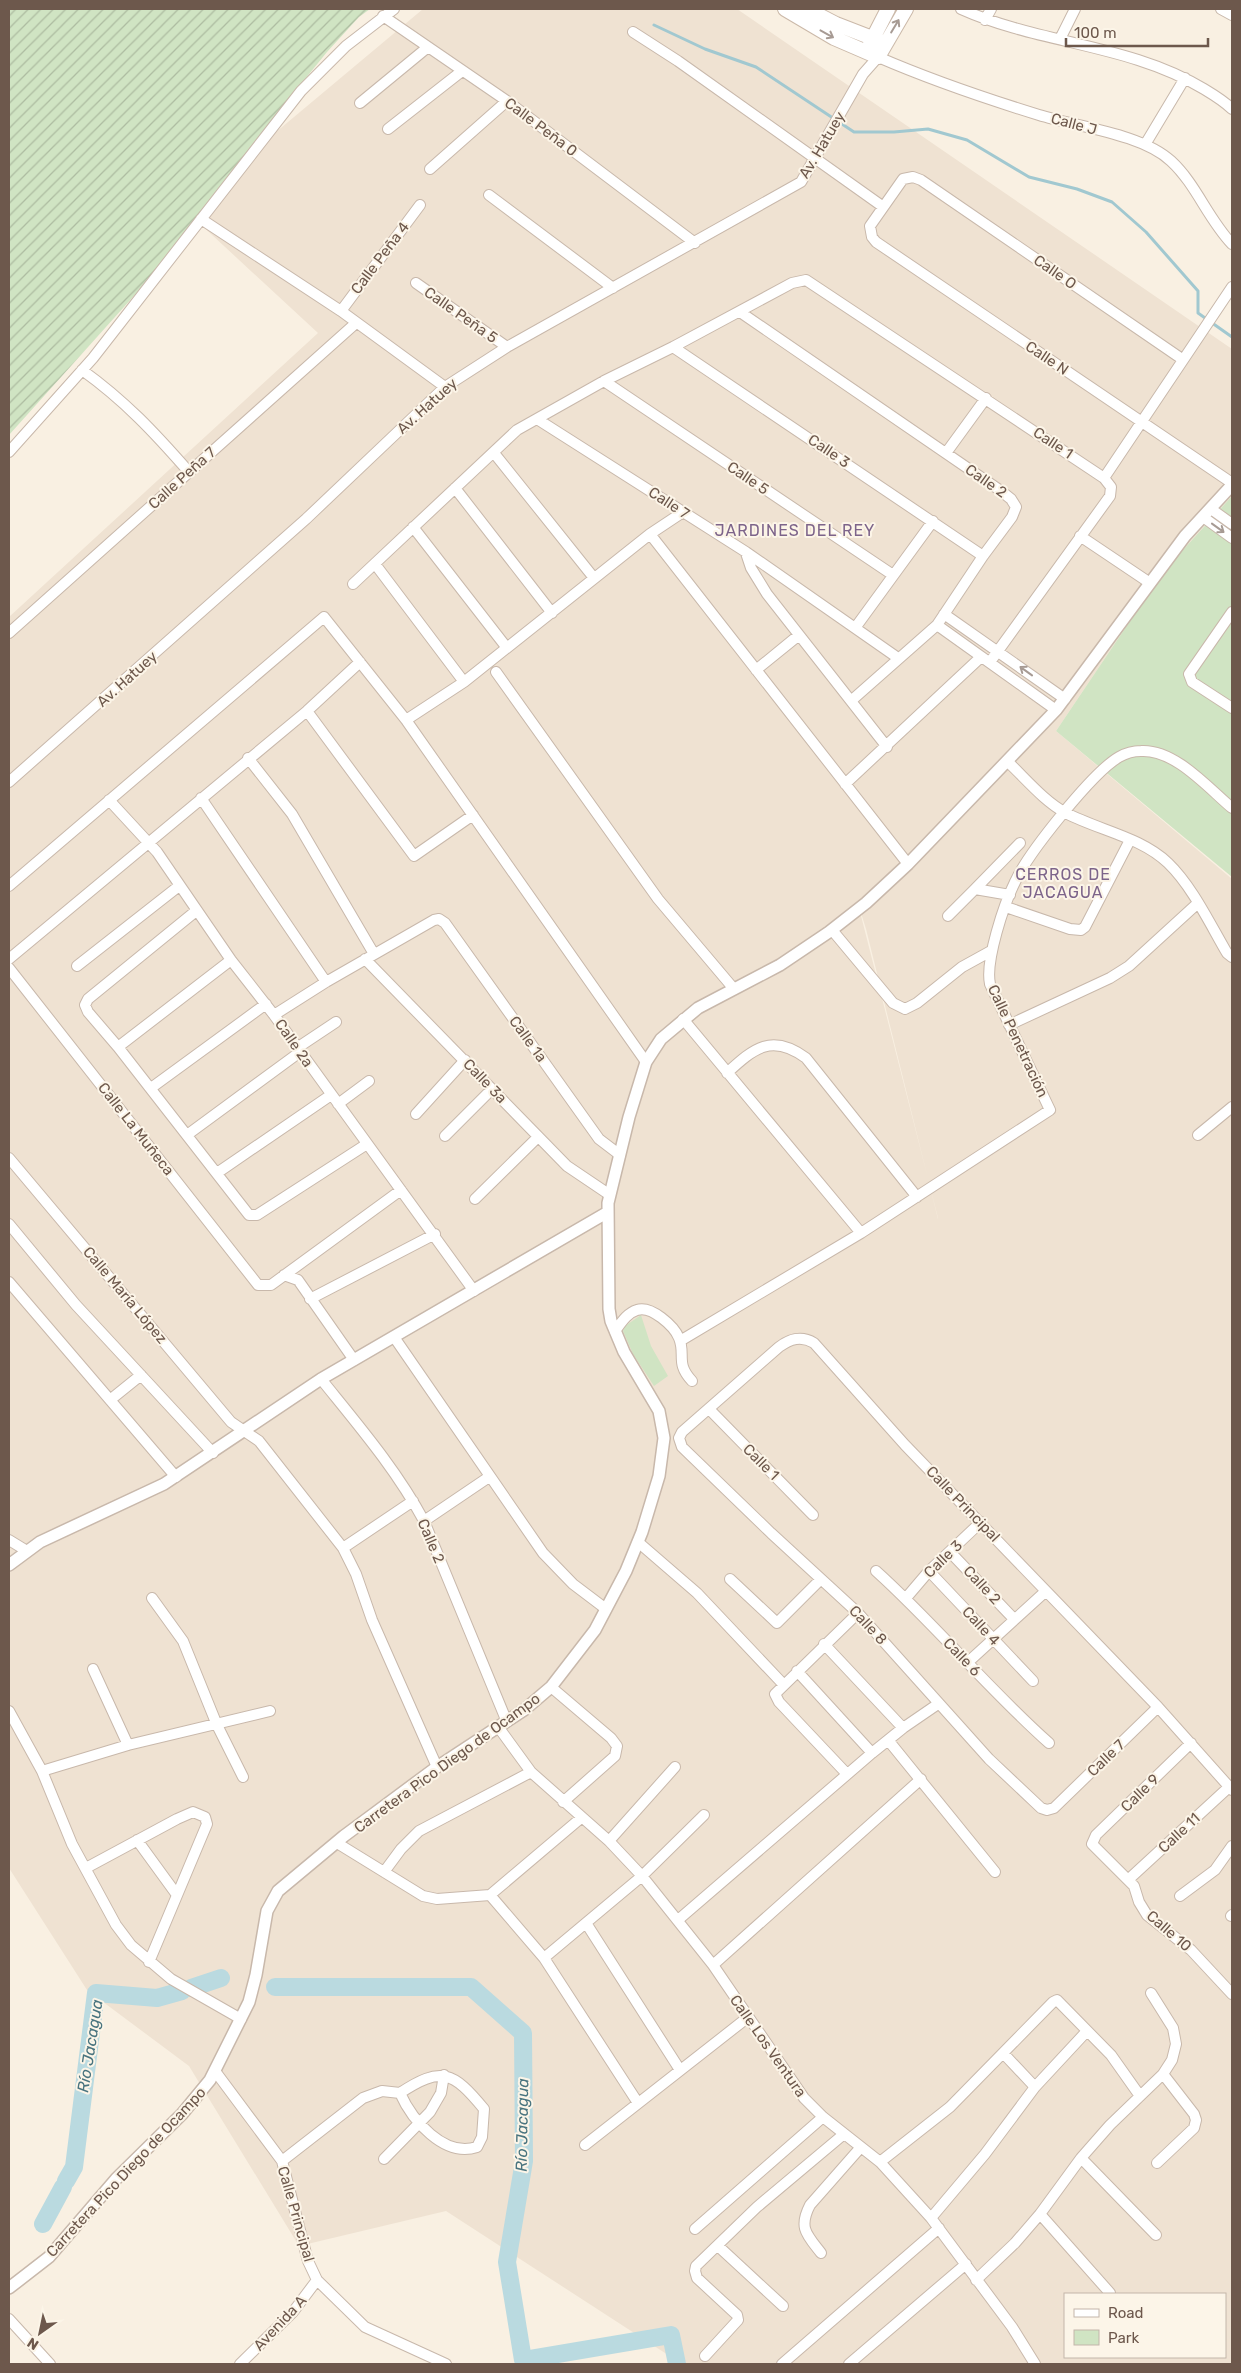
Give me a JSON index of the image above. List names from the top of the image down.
{
  "streets": {
    "main road": ["Av. Hatuey"],
    "street": [
      "Calle J",
      "Calle Peña 0",
      "Calle Peña 4",
      "Calle O",
      "Calle Peña 5",
      "Calle N",
      "Calle 1",
      "Calle 3",
      "Calle Peña 7",
      "Calle 5",
      "Calle 2",
      "Calle 7",
      "Calle 1a",
      "Calle Penetración",
      "Calle 2a",
      "Calle 3a",
      "Calle La Muñeca",
      "Calle María López",
      "Calle Principal",
      "Calle 8",
      "Calle 4",
      "Calle 6",
      "Carretera Pico Diego de Ocampo",
      "Calle 9",
      "Calle 11",
      "Calle 10",
      "Calle Los Ventura",
      "Avenida A"
    ]
  },
  "crossings": [
    ["Calle J", "Av. Hatuey"],
    ["Calle Peña 0", "Av. Hatuey"],
    ["Av. Hatuey", "Calle Peña 5"],
    ["Calle O", "Calle N"],
    ["Calle N", "Carretera Pico Diego de Ocampo"],
    ["Calle 1", "Calle 2"],
    ["Calle 1", "Calle Principal"],
    ["Calle 3", "Calle 2"],
    ["Calle 3", "Calle Principal"],
    ["Calle 3", "Calle 4"],
    ["Calle 3", "Calle 6"],
    ["Calle 2", "Calle 7"],
    ["Calle 2", "Carretera Pico Diego de Ocampo"],
    ["Calle 2", "Calle Los Ventura"],
    ["Calle 7", "Calle Principal"],
    ["Calle 7", "Calle 8"],
    ["Calle 1a", "Calle 3a"],
    ["Calle 1a", "Carretera Pico Diego de Ocampo"],
    ["Calle 3a", "Carretera Pico Diego de Ocampo"],
    ["Calle María López", "Carretera Pico Diego de Ocampo"],
    ["Calle Principal", "Calle 8"],
    ["Calle Principal", "Carretera Pico Diego de Ocampo"],
    ["Calle Principal", "Calle 9"],
    ["Calle Principal", "Calle 11"],
    ["Calle Principal", "Avenida A"],
    ["Carretera Pico Diego de Ocampo", "Calle Los Ventura"],
    ["Calle 9", "Calle 10"],
    ["Calle 11", "Calle 10"]
  ],
  "districts": ["JARDINES DEL REY", "CERROS DE JACAGUA"],
  "water": ["Río Jacagua"],
  "legend": ["Road", "Park"],
  "scale_bar": "100 m",
  "north": "bottom left"
}
